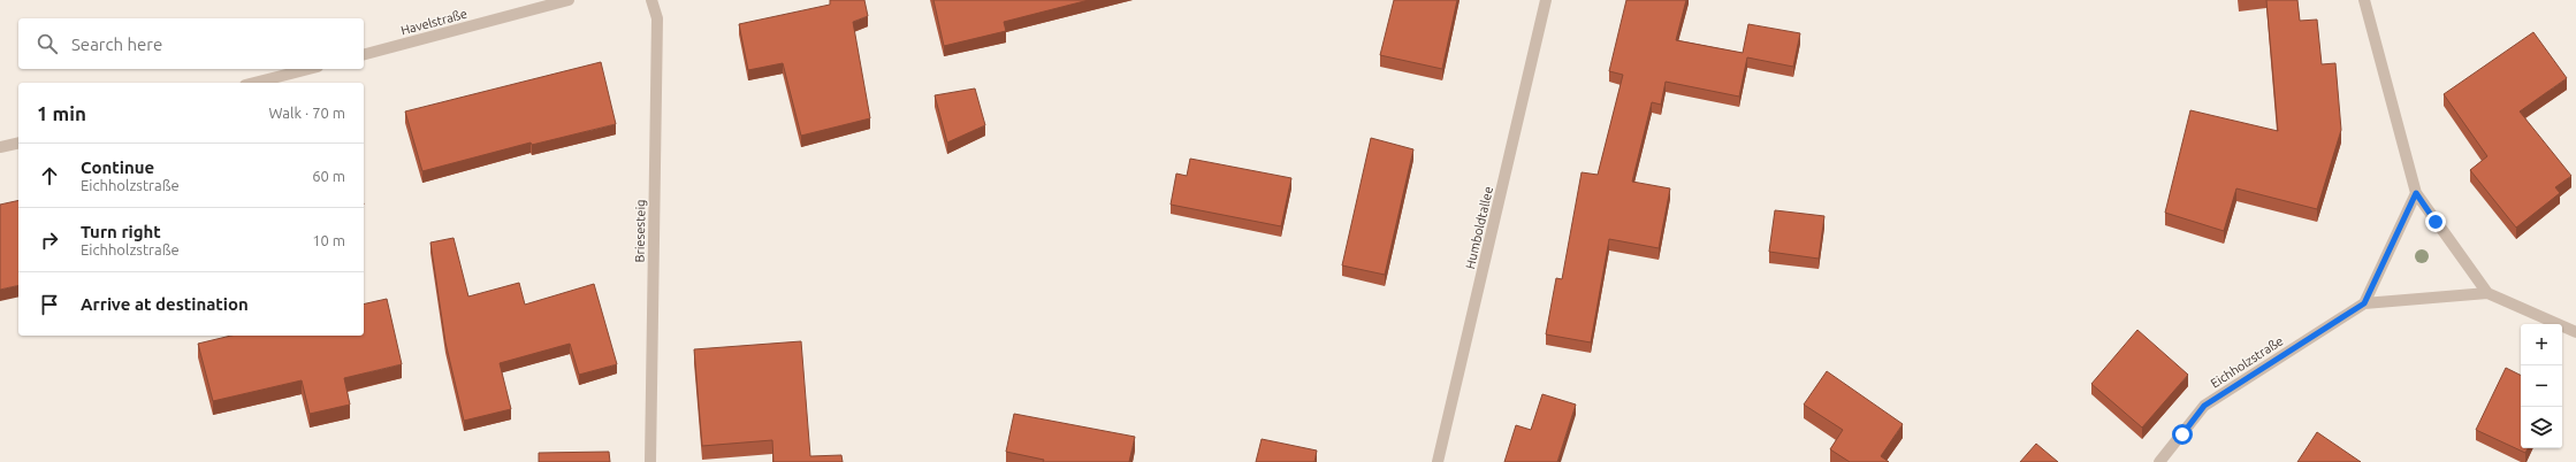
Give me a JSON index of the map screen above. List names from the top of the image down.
{
  "streets": {
    "street": [
      "Havelstraße",
      "Humboldtallee",
      "Briesesteig",
      "Eichholzstraße"
    ]
  },
  "page": {
    "search": "Search here",
    "heading": ["1 min", "Walk · 70 m"],
    "list": [
      ["Continue", "Eichholzstraße", "60 m"],
      ["Turn right", "Eichholzstraße", "10 m"],
      "Arrive at destination"
    ],
    "map_buttons": ["+", "−"]
  }
}
